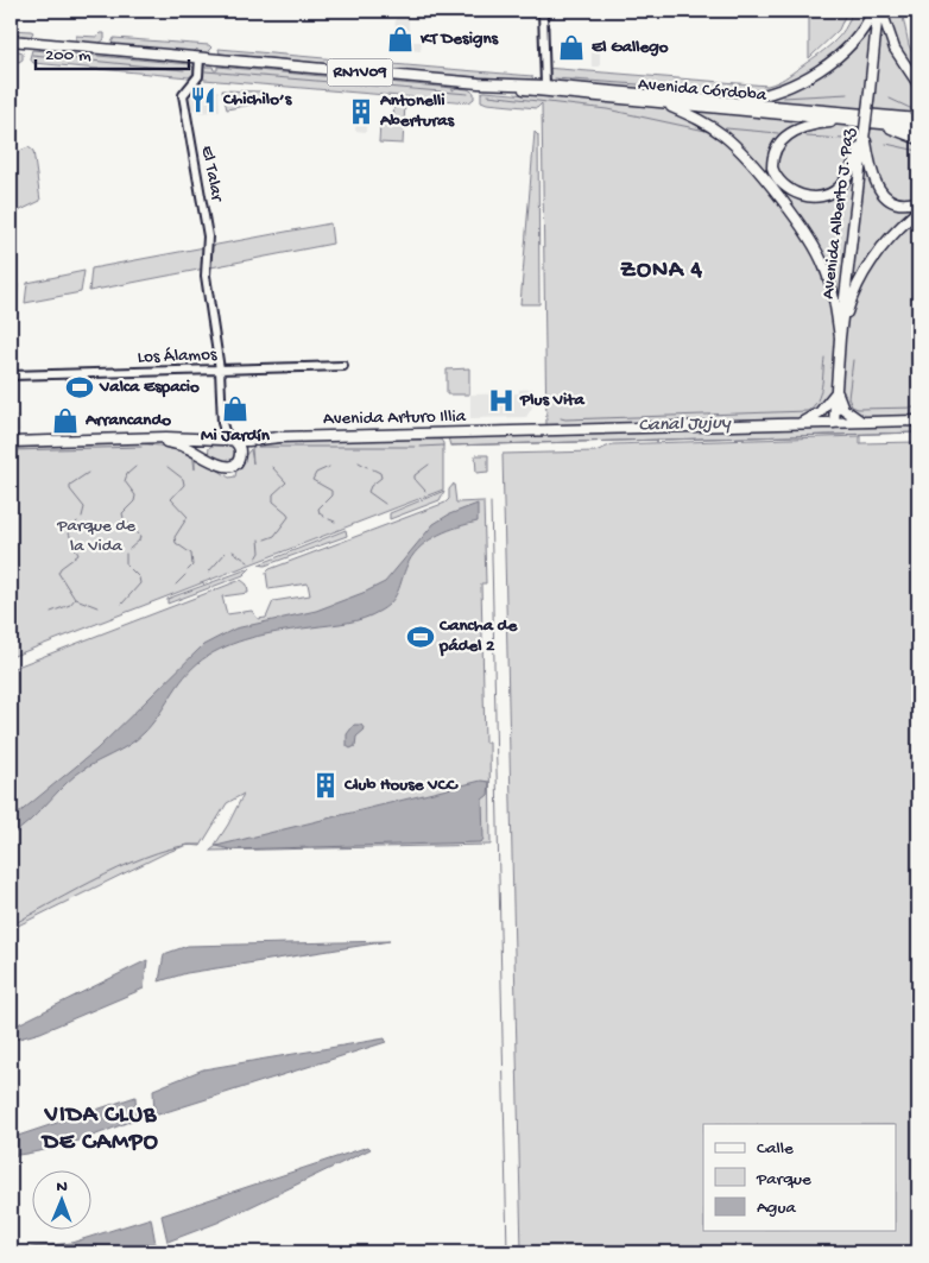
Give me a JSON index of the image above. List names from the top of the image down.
{
  "streets": {
    "main road": [
      "RN1V09",
      "Avenida Córdoba",
      "Avenida Alberto J. Paz",
      "Avenida Arturo Illia"
    ],
    "street": ["El Talar", "Los Álamos"]
  },
  "crossings": [
    ["Avenida Córdoba", "El Talar"],
    ["Avenida Córdoba", "Avenida Alberto J. Paz"],
    ["El Talar", "Los Álamos"],
    ["Avenida Alberto J. Paz", "Avenida Arturo Illia"]
  ],
  "districts": ["ZONA 4", "VIDA CLUB DE CAMPO"],
  "water": ["Canal Jujuy"],
  "parks": ["Parque de la Vida"],
  "places": {
    "shop": [
      "KT Designs",
      "El Gallego",
      "Mi Jardín",
      "Arrancando"
    ],
    "restaurant": ["Chichilo’s"],
    "building": ["Antonelli Aberturas", "Club House VCC"],
    "sports": ["Valca Espacio", "Cancha de pádel 2"],
    "hospital": ["Plus Vita"]
  },
  "legend": ["Calle", "Parque", "Agua"],
  "scale_bar": "200 m",
  "north": "top"
}
